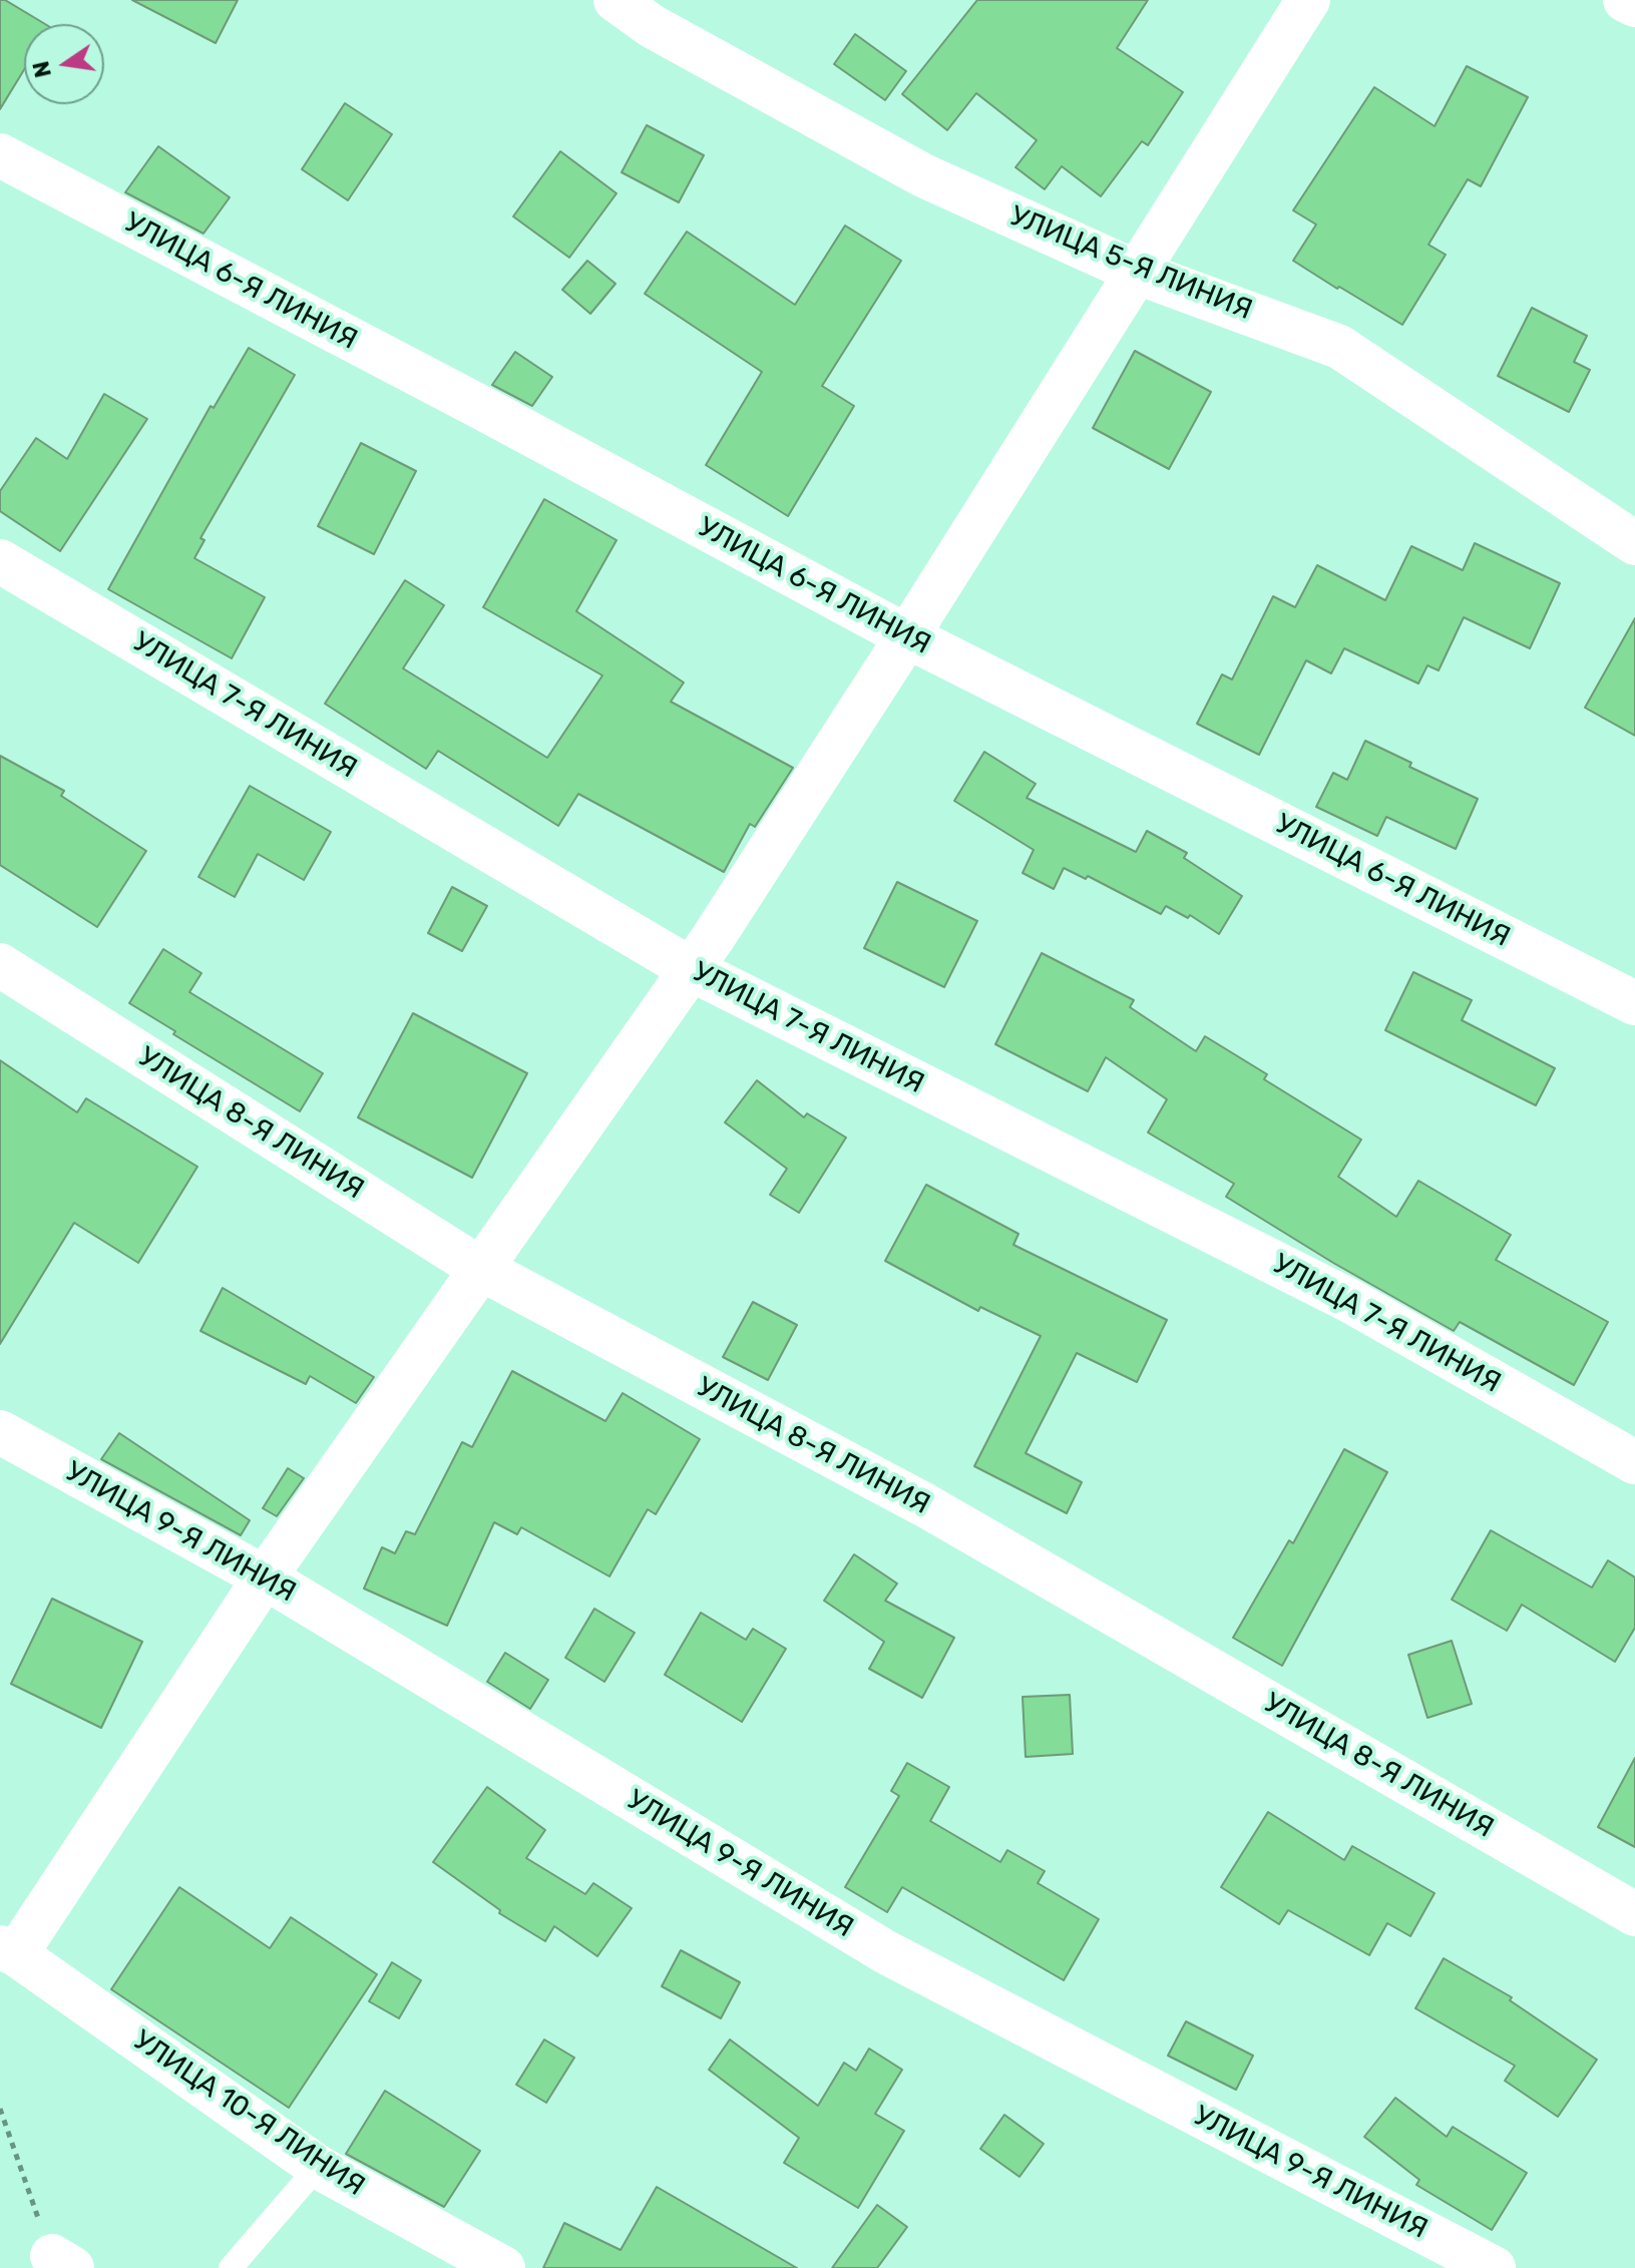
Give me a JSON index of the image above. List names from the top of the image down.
{
  "streets": {
    "street": [
      "УЛИЦА 5-Я ЛИНИЯ",
      "УЛИЦА 6-Я ЛИНИЯ",
      "УЛИЦА 7-Я ЛИНИЯ",
      "УЛИЦА 8-Я ЛИНИЯ",
      "УЛИЦА 9-Я ЛИНИЯ",
      "УЛИЦА 10-Я ЛИНИЯ"
    ]
  },
  "north": "left"
}
